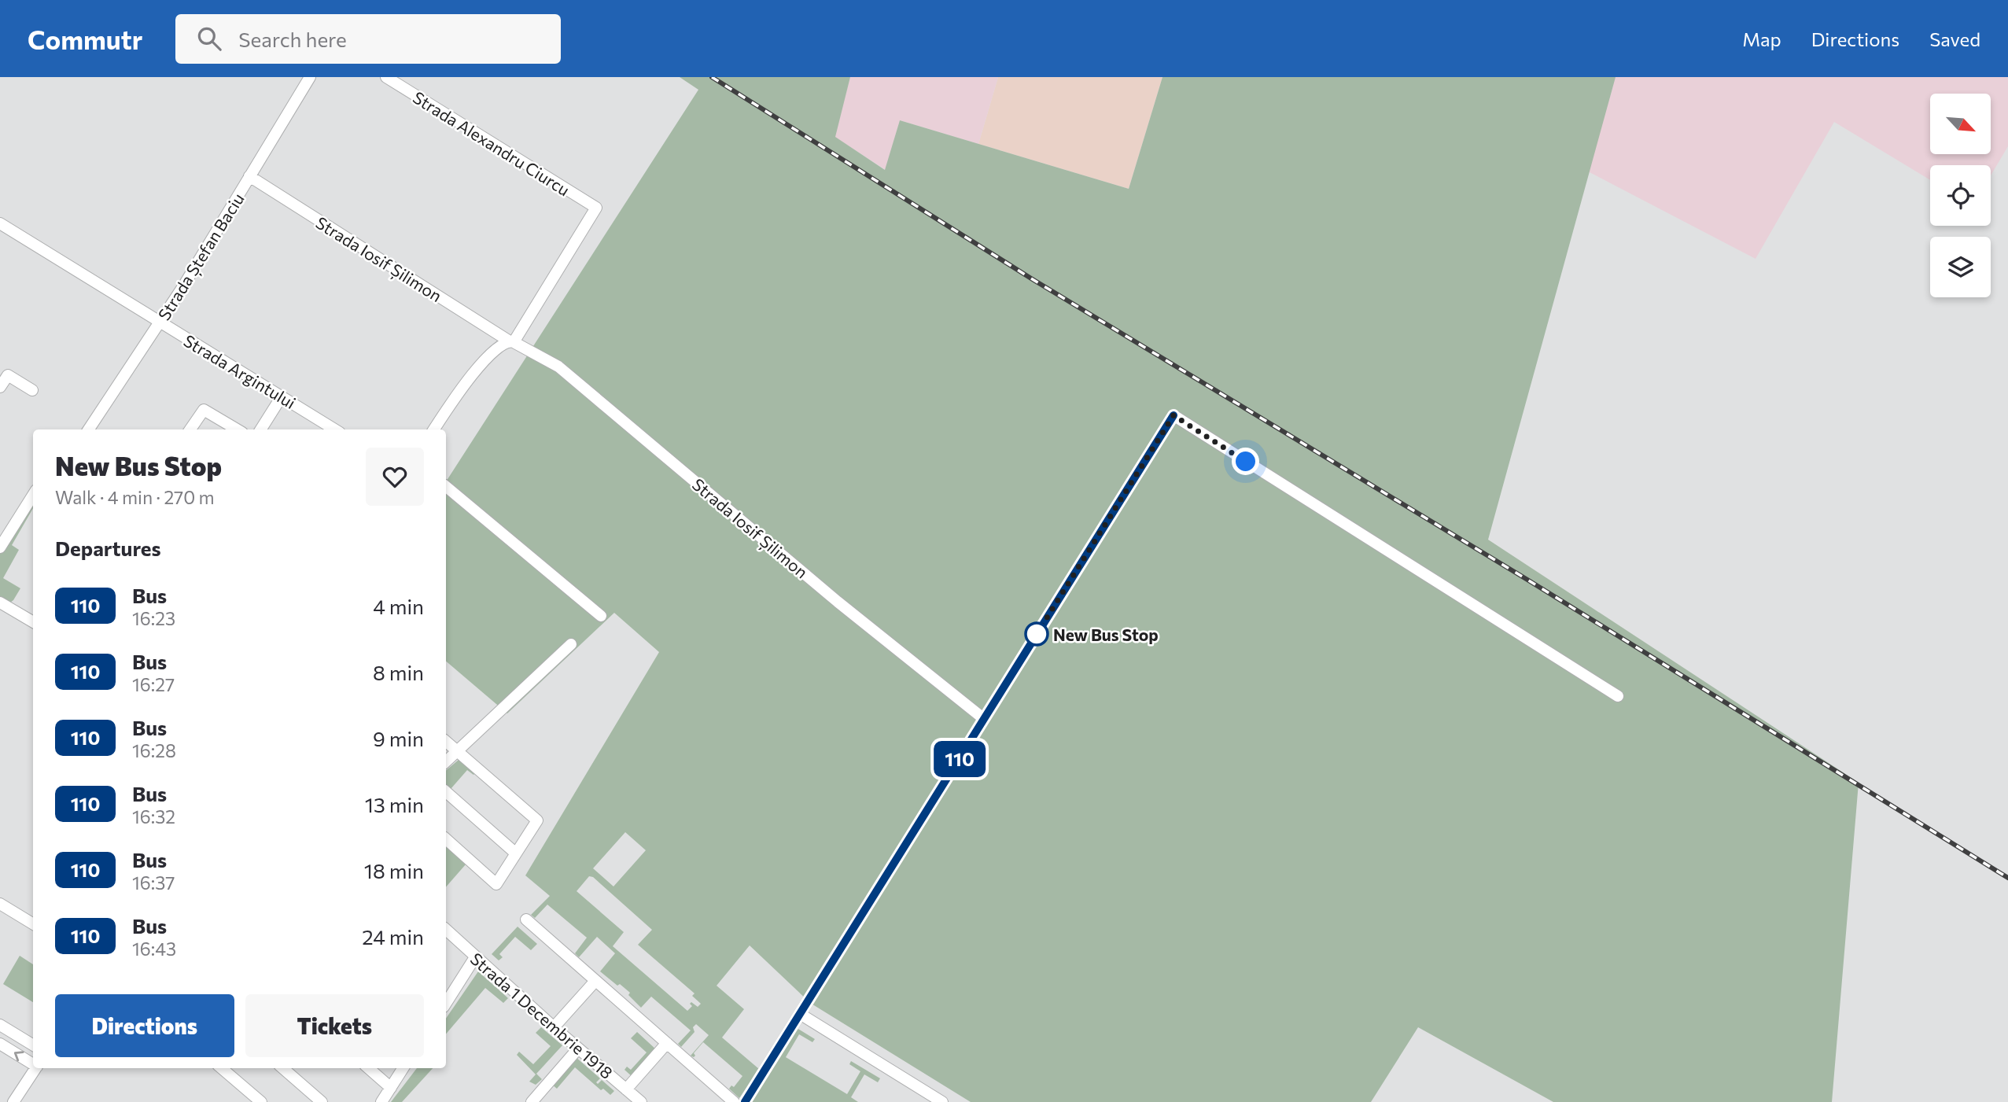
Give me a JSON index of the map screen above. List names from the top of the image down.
{
  "streets": {
    "street": [
      "Strada Alexandru Ciurcu",
      "Strada Ștefan Baciu",
      "Strada Iosif Șilimon",
      "Strada Argintului",
      "Strada 1 Decembrie 1918"
    ]
  },
  "crossings": [
    ["Strada Alexandru Ciurcu", "Strada Iosif Șilimon"],
    ["Strada Ștefan Baciu", "Strada Iosif Șilimon"],
    ["Strada Ștefan Baciu", "Strada Argintului"]
  ],
  "places": ["New Bus Stop"],
  "lines": ["bus line 110"],
  "north": "bottom right",
  "page": {
    "header": "Commutr",
    "search": "Search here",
    "nav": ["Map", "Directions", "Saved"],
    "on_map": "110",
    "heading": [
      ["New Bus Stop", "Walk · 4 min · 270 m"],
      "Departures"
    ],
    "list": [
      {
        "mark": "110",
        "name": "Bus",
        "note": "16:23",
        "value": "4 min"
      },
      {
        "mark": "110",
        "name": "Bus",
        "note": "16:27",
        "value": "8 min"
      },
      {
        "mark": "110",
        "name": "Bus",
        "note": "16:28",
        "value": "9 min"
      },
      {
        "mark": "110",
        "name": "Bus",
        "note": "16:32",
        "value": "13 min"
      },
      {
        "mark": "110",
        "name": "Bus",
        "note": "16:37",
        "value": "18 min"
      },
      {
        "mark": "110",
        "name": "Bus",
        "note": "16:43",
        "value": "24 min"
      }
    ],
    "buttons": ["Directions", "Tickets"]
  }
}
